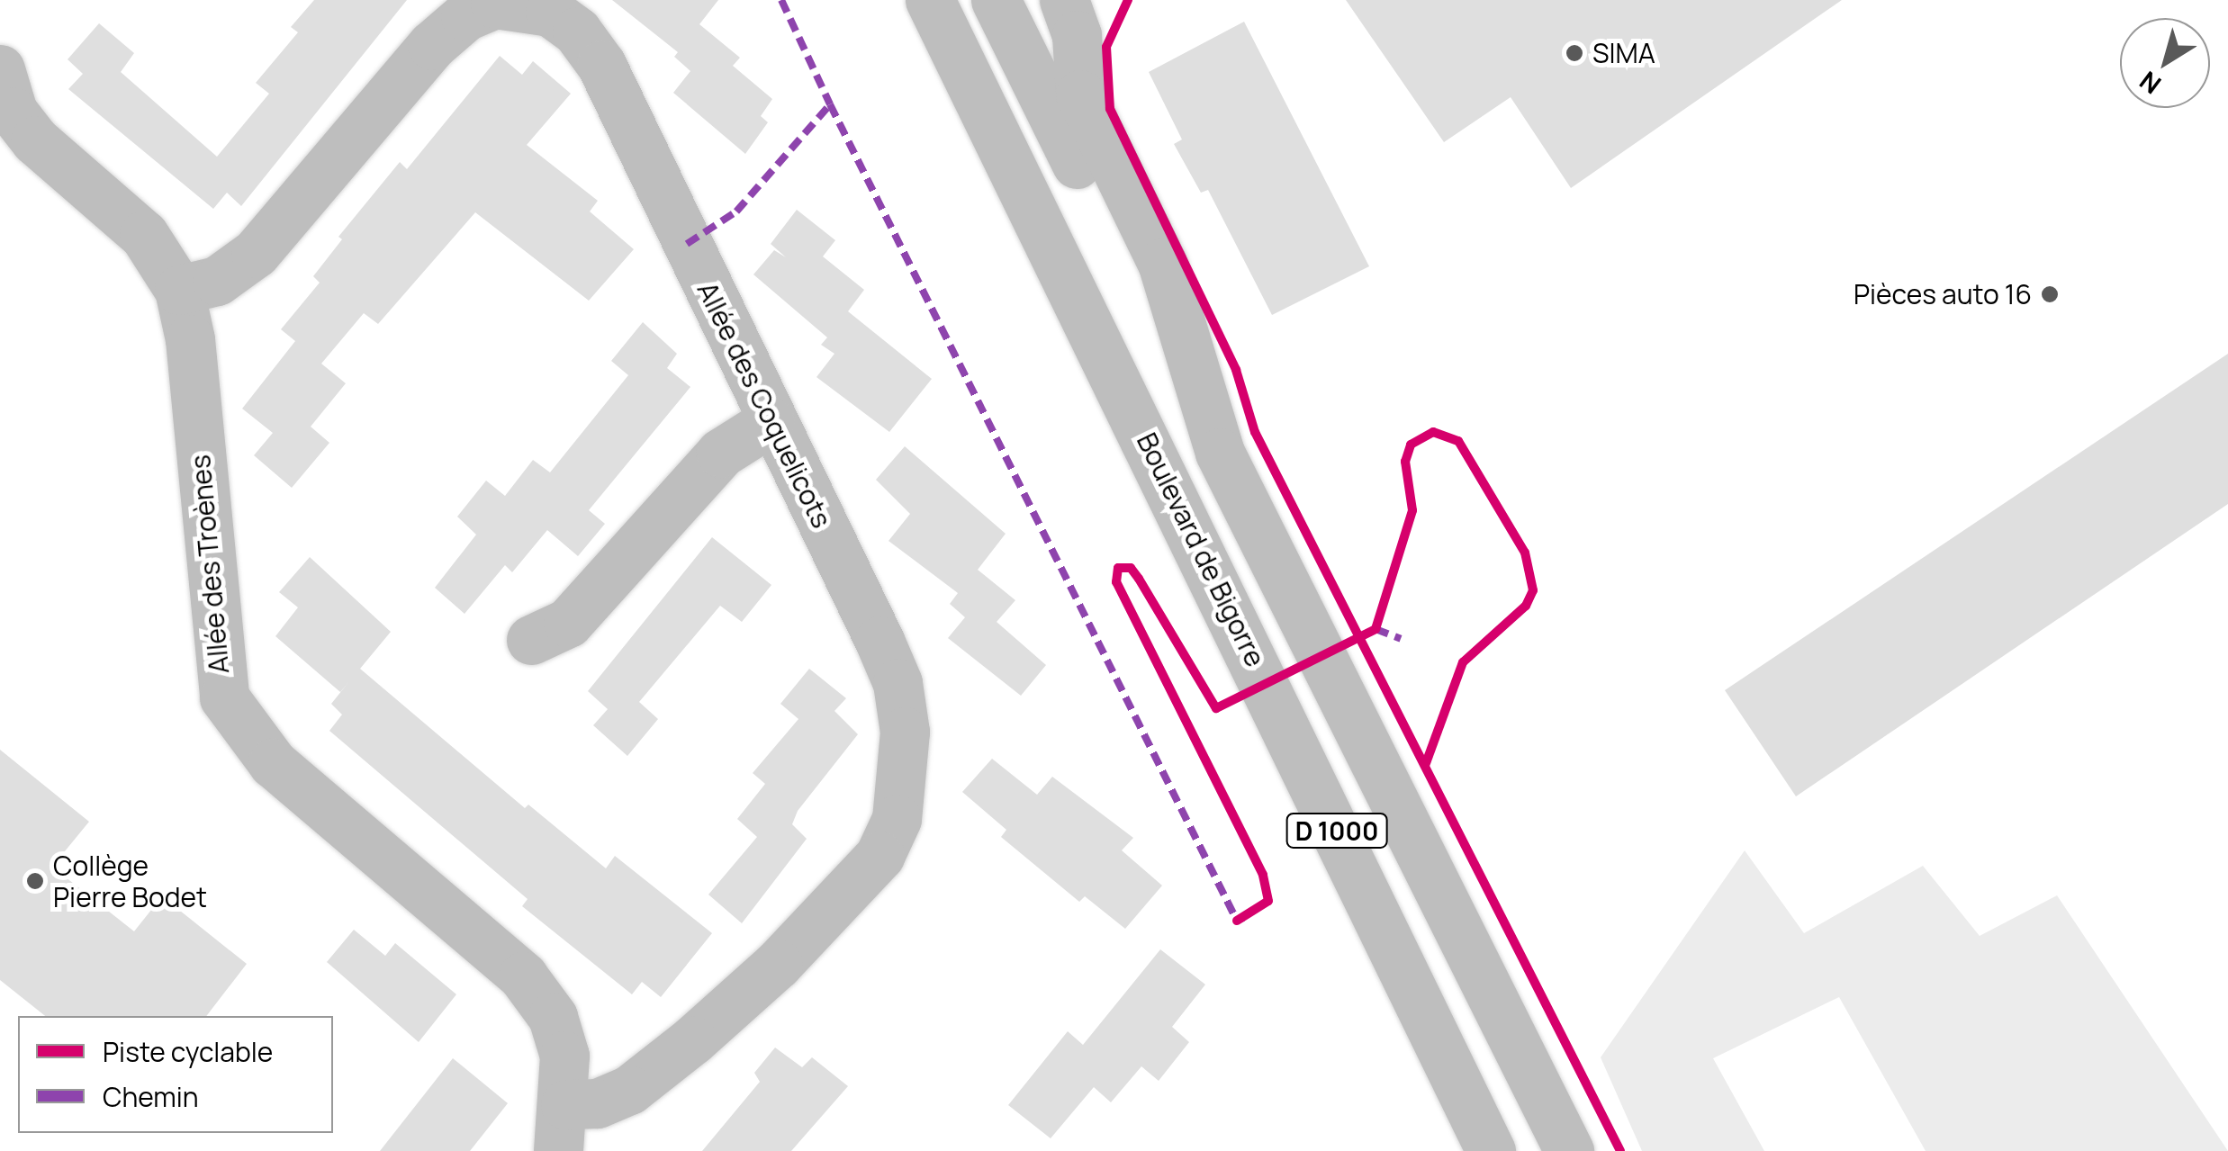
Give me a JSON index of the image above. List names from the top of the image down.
{
  "streets": {
    "street": [
      "Allée des Coquelicots",
      "Boulevard de Bigorre",
      "Allée des Troènes",
      "D 1000"
    ]
  },
  "crossings": [
    ["Allée des Coquelicots", "Allée des Troènes"]
  ],
  "places": ["SIMA", "Pièces auto 16", "Collège Pierre Bodet"],
  "legend": ["Piste cyclable", "Chemin"],
  "north": "bottom left"
}
